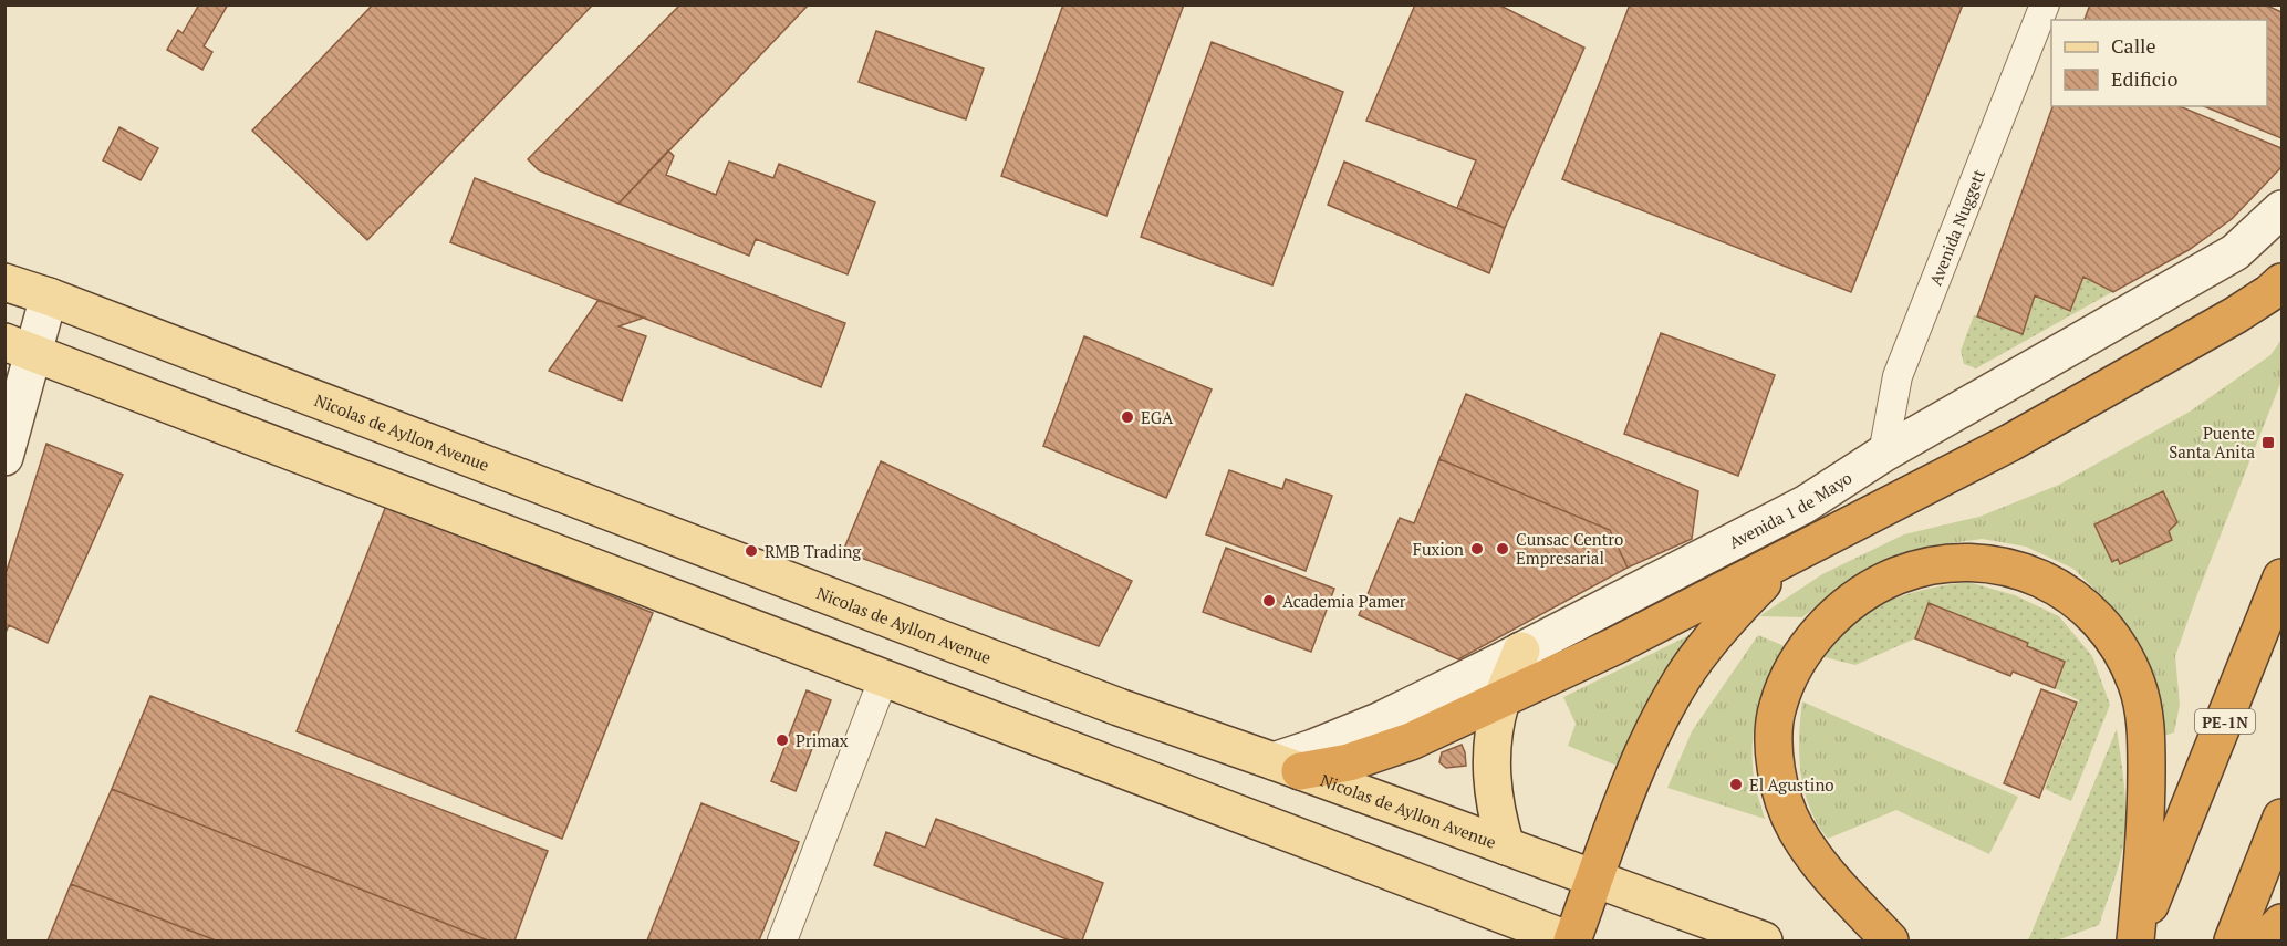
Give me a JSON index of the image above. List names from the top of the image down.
{
  "streets": {
    "highway": ["PE-1N"],
    "main road": ["Nicolas de Ayllon Avenue"],
    "street": ["Avenida Nuggett", "Avenida 1 de Mayo"]
  },
  "crossings": [
    ["Avenida Nuggett", "Avenida 1 de Mayo"],
    ["Nicolas de Ayllon Avenue", "Avenida 1 de Mayo"]
  ],
  "places": {
    "other": [
      "EGA",
      "Fuxion",
      "Cunsac Centro Empresarial",
      "RMB Trading",
      "Academia Pamer",
      "Primax",
      "El Agustino"
    ],
    "transit": ["Puente Santa Anita"]
  },
  "legend": ["Calle", "Edificio"]
}
